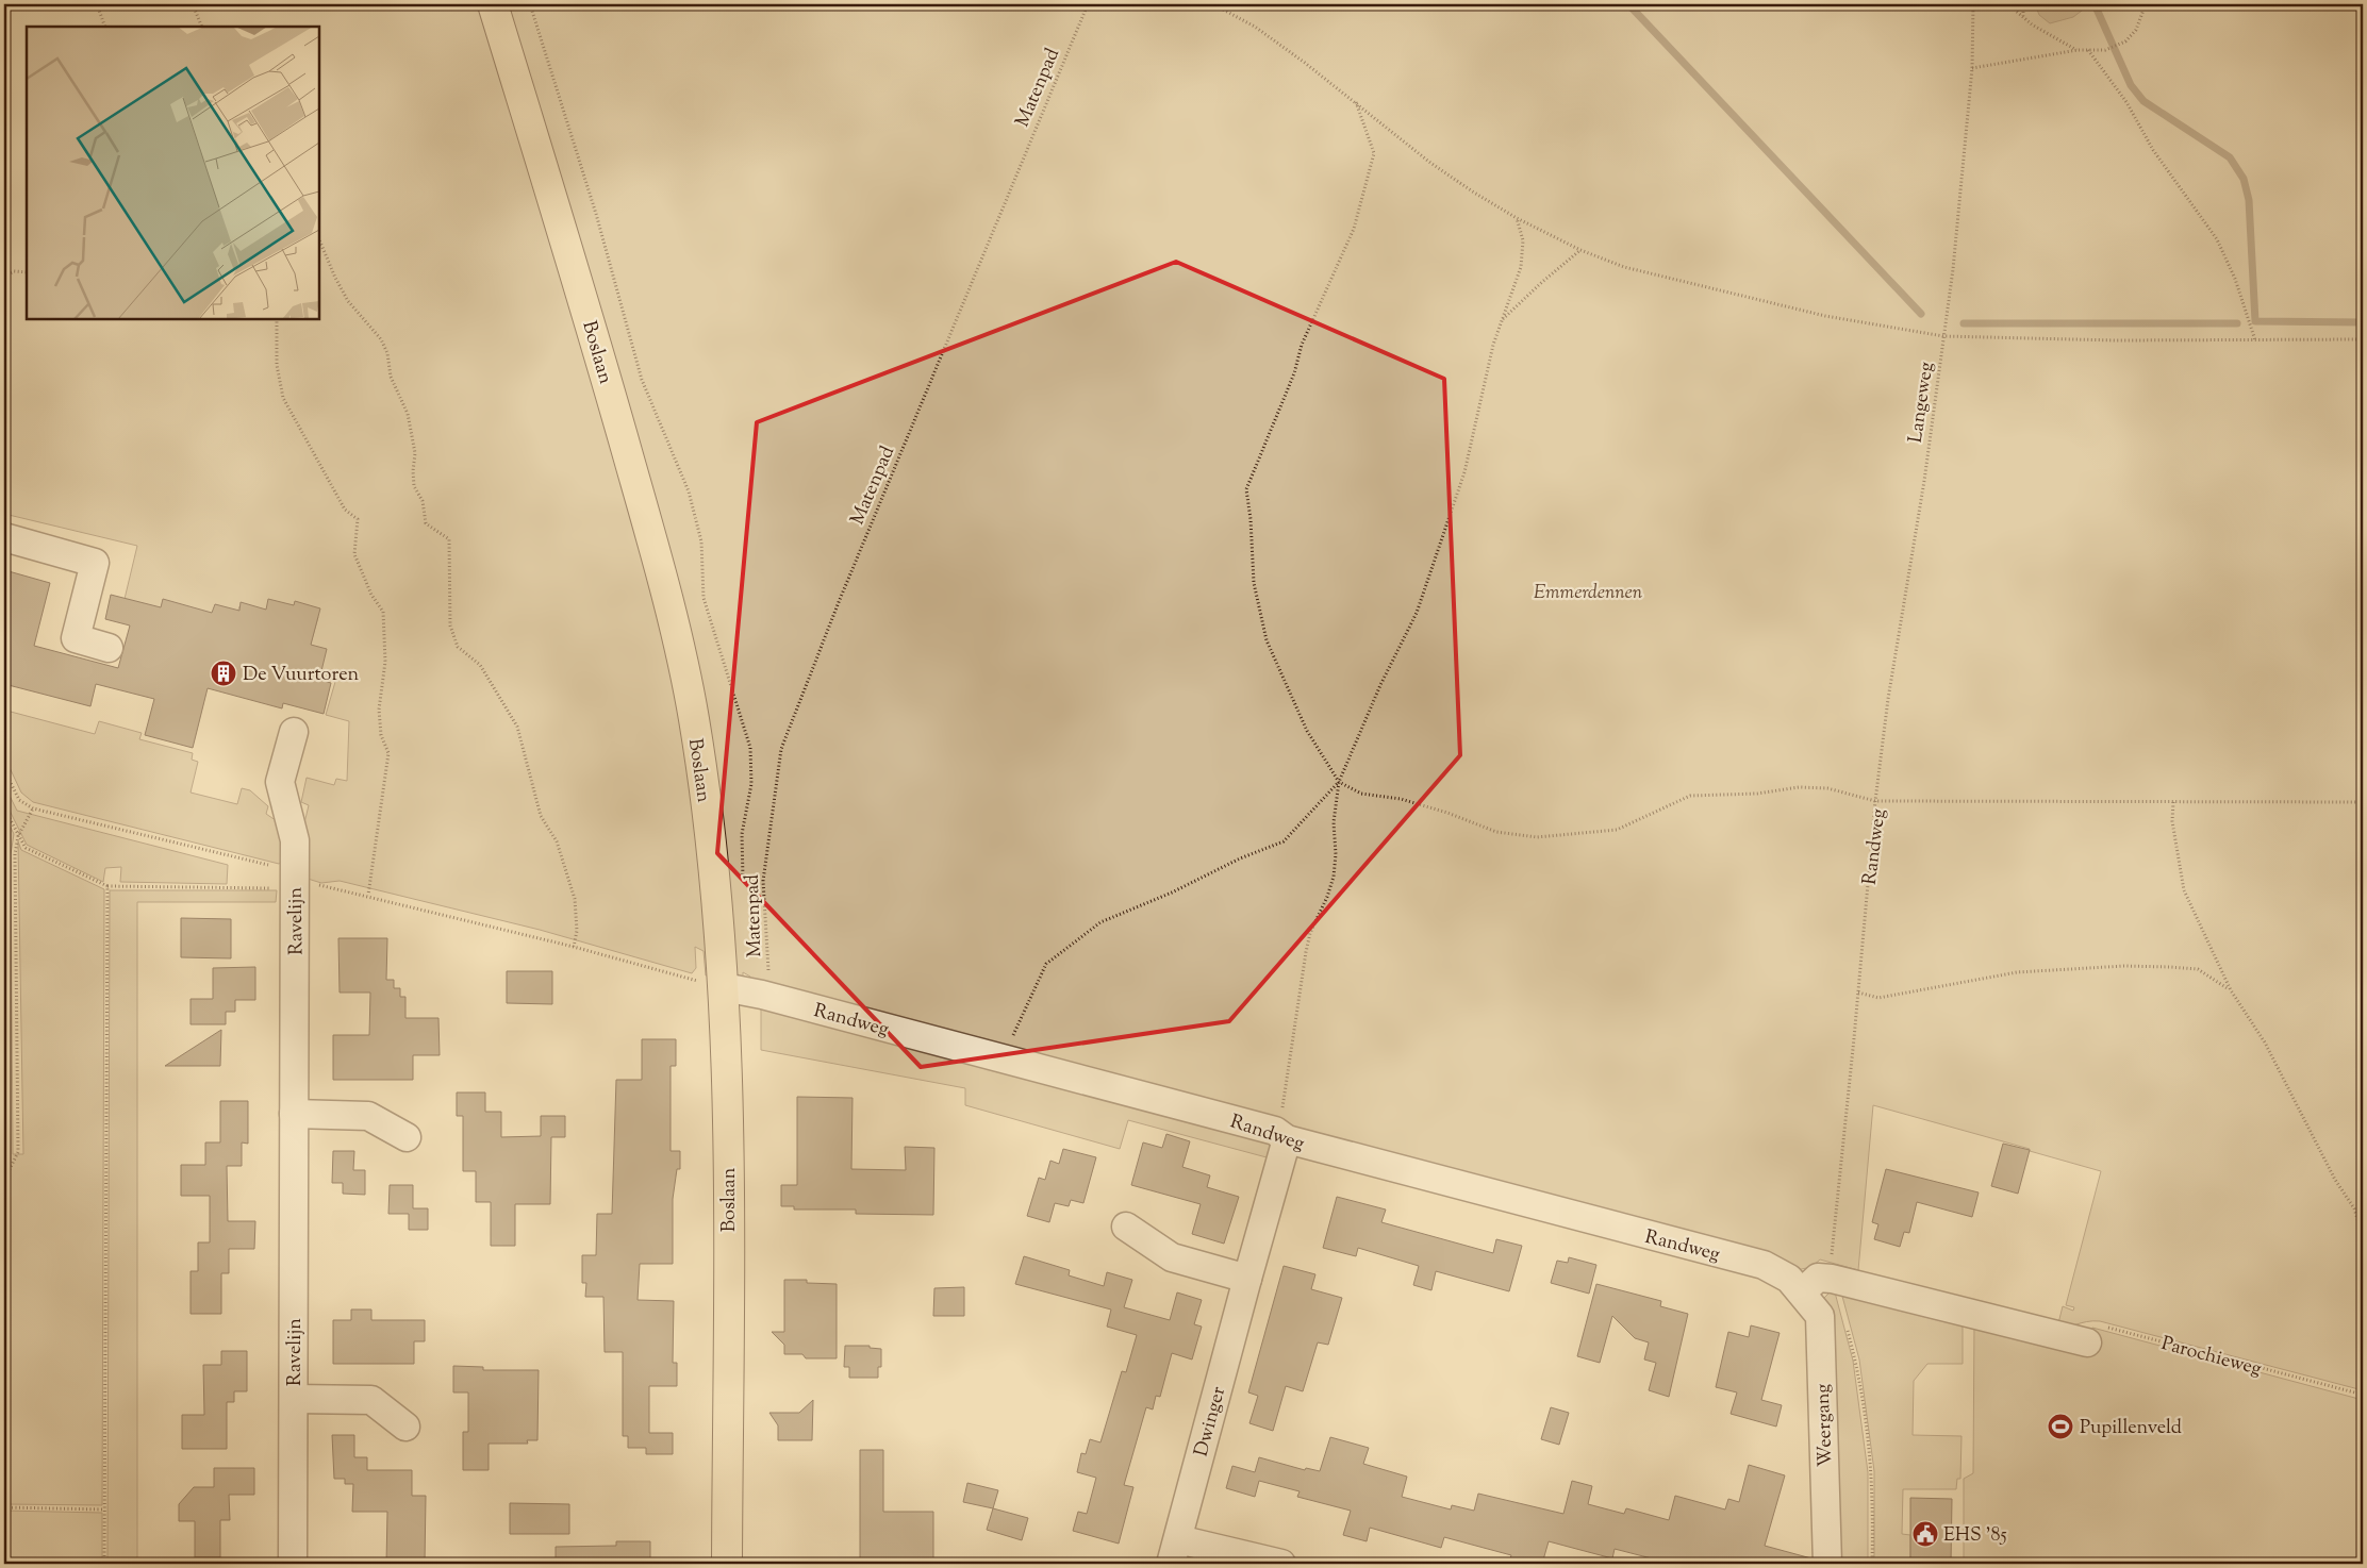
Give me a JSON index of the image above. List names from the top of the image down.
{
  "streets": {
    "main road": ["Boslaan"],
    "street": [
      "Randweg",
      "Ravelijn",
      "Dwinger",
      "Weergang"
    ],
    "path": ["Matenpad", "Langeweg", "Parochieweg"]
  },
  "crossings": [
    ["Matenpad", "Randweg"],
    ["Boslaan", "Randweg"],
    ["Langeweg", "Randweg"],
    ["Randweg", "Dwinger"],
    ["Randweg", "Weergang"]
  ],
  "parks": ["Emmerdennen"],
  "places": {
    "building": ["De Vuurtoren"],
    "sports": ["Pupillenveld"],
    "public building": ["EHS '85"]
  }
}
